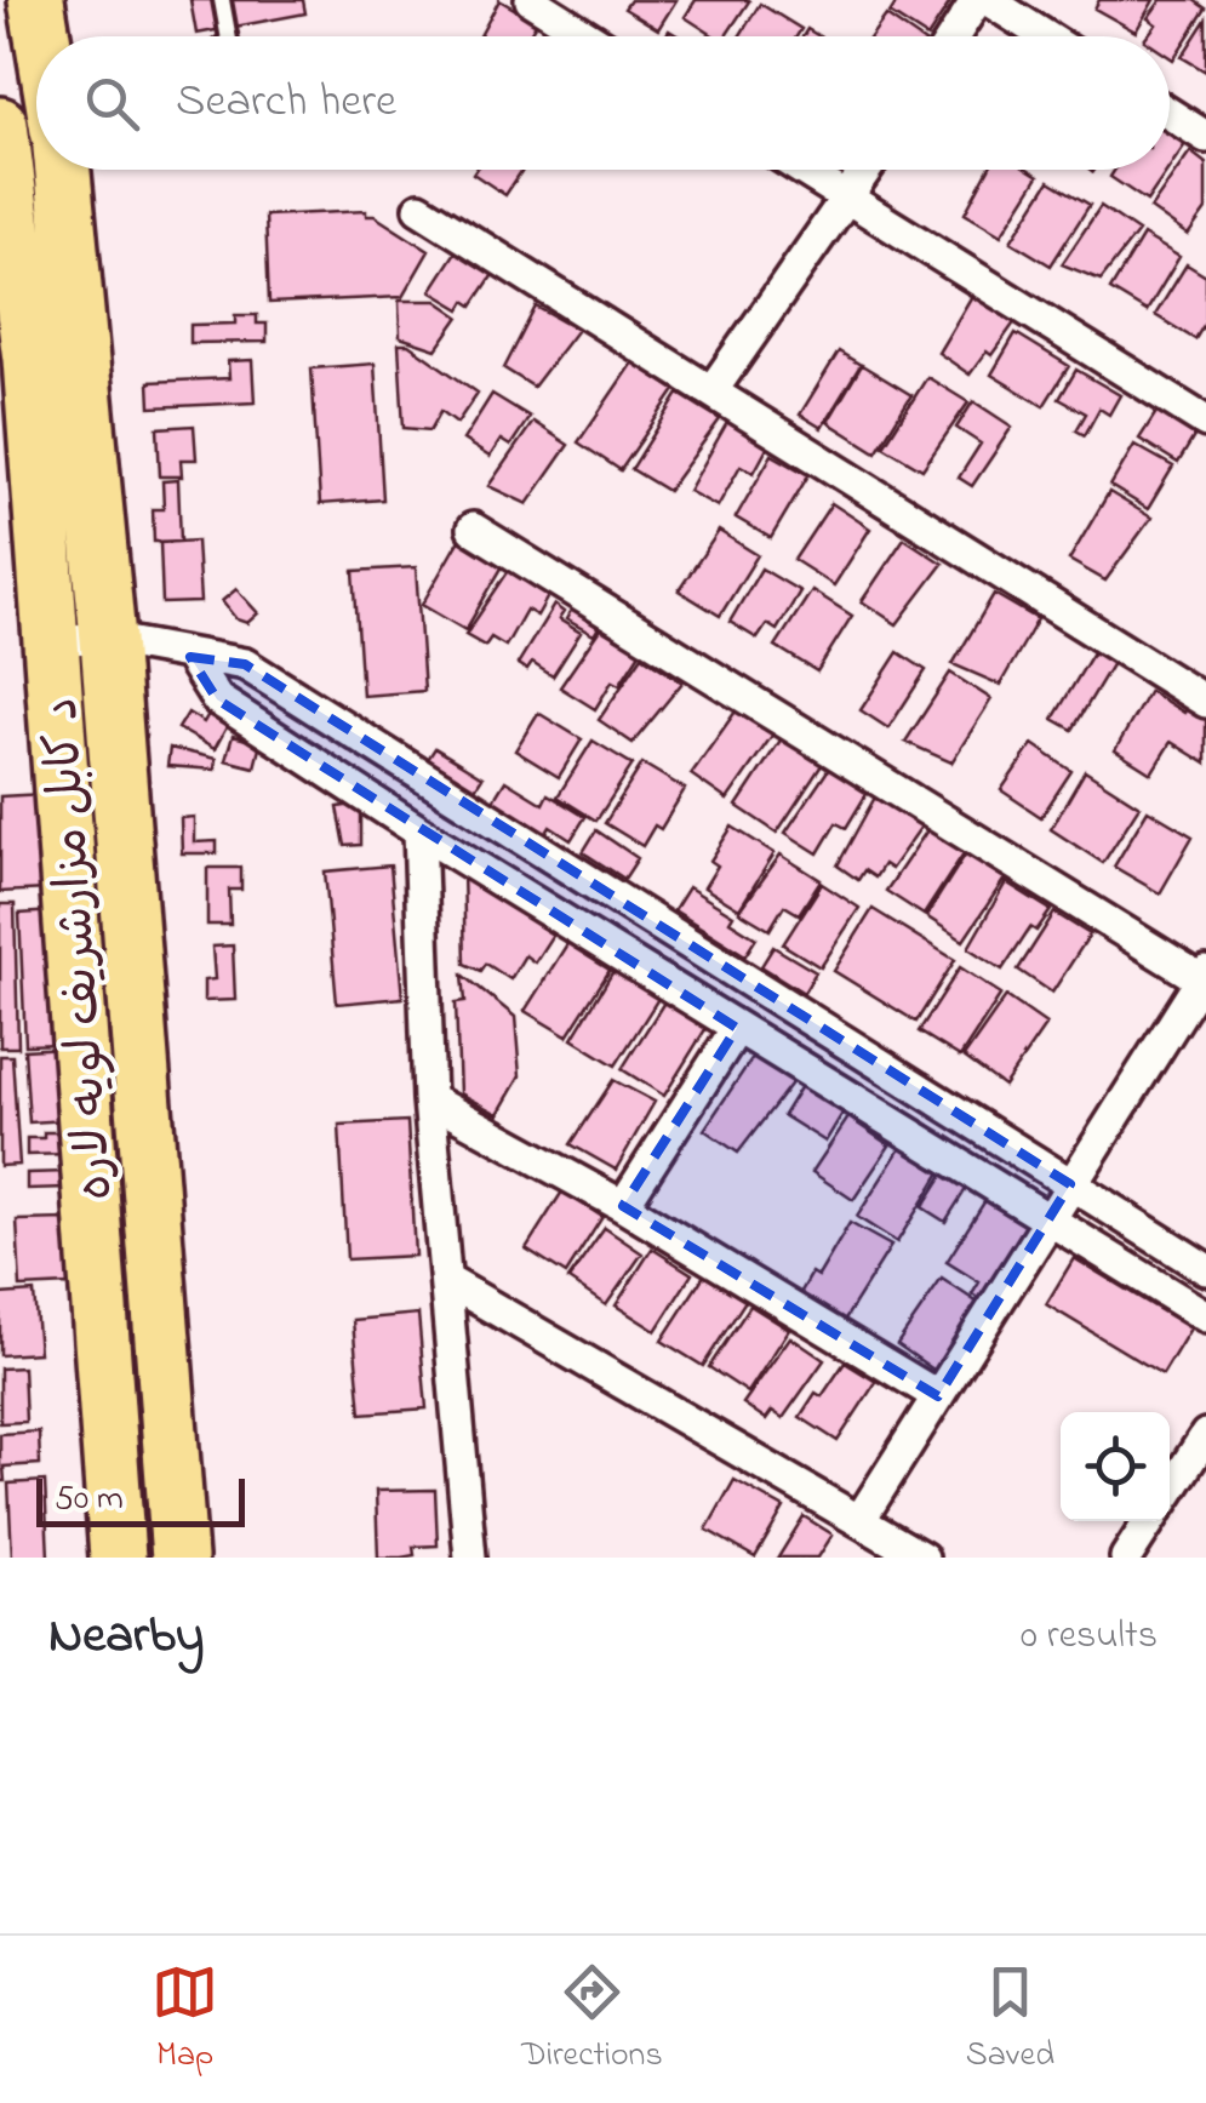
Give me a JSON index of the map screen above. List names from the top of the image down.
{
  "streets": {
    "highway": ["د کابل مزارشریف لویه لاره"]
  },
  "scale_bar": "50 m",
  "page": {
    "search": "Search here",
    "scale": "50 m",
    "heading": ["Nearby", "0 results"],
    "nav": ["Map", "Directions", "Saved"]
  }
}
